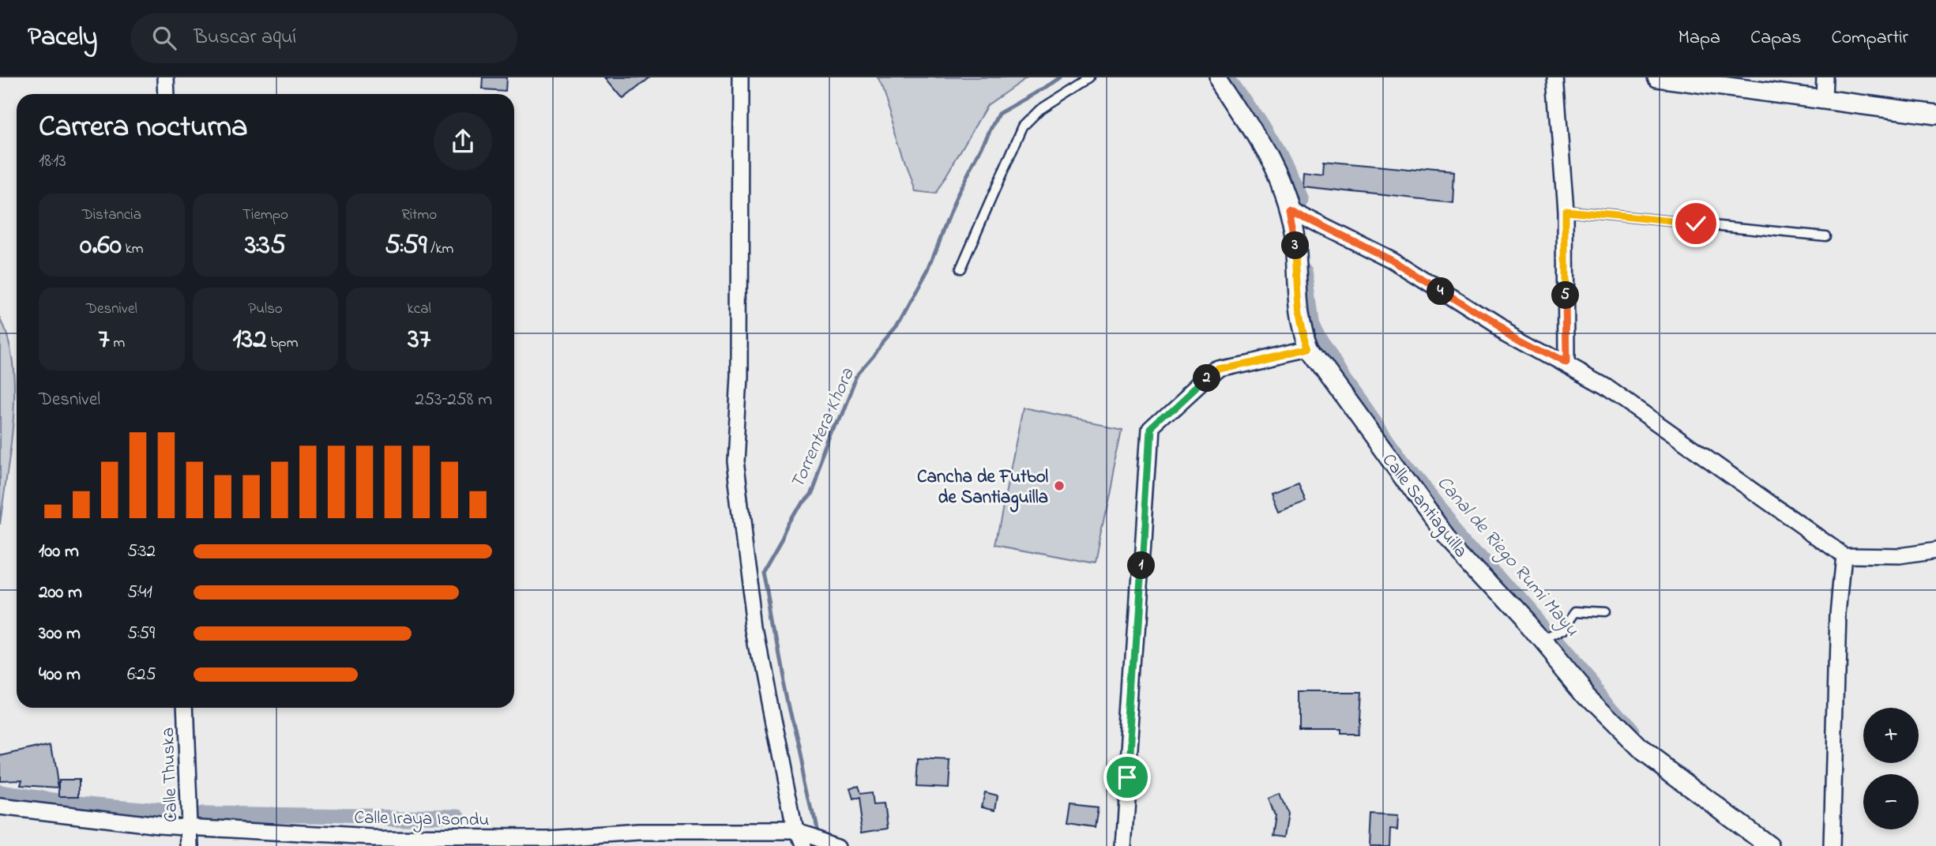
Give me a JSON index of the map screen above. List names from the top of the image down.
{
  "streets": {
    "street": ["Calle Santiaguilla", "Calle Thuska", "Calle Iraya Isondu"]
  },
  "crossings": [
    ["Calle Thuska", "Calle Iraya Isondu"]
  ],
  "water": ["Torrentera Khora", "Canal de Riego Rumi Mayu"],
  "places": ["Cancha de Futbol de Santiaguilla"],
  "page": {
    "header": "Pacely",
    "search": "Buscar aquí",
    "nav": ["Mapa", "Capas", "Compartir"],
    "heading": ["Carrera nocturna", "18:13"],
    "stats": [
      ["Distancia", "0.60 km"],
      ["Tiempo", "3:35"],
      ["Ritmo", "5:59 /km"],
      ["Desnivel", "7 m"],
      ["Pulso", "132 bpm"],
      ["kcal", "37"]
    ],
    "pins": [
      "3",
      "4",
      "5",
      "2",
      "1"
    ],
    "chart": ["Desnivel", "253–258 m"],
    "list": [
      {
        "name": "100 m",
        "note": "5:32"
      },
      {
        "name": "200 m",
        "note": "5:41"
      },
      {
        "name": "300 m",
        "note": "5:59"
      },
      {
        "name": "400 m",
        "note": "6:25"
      }
    ],
    "map_buttons": ["+", "−"]
  }
}
